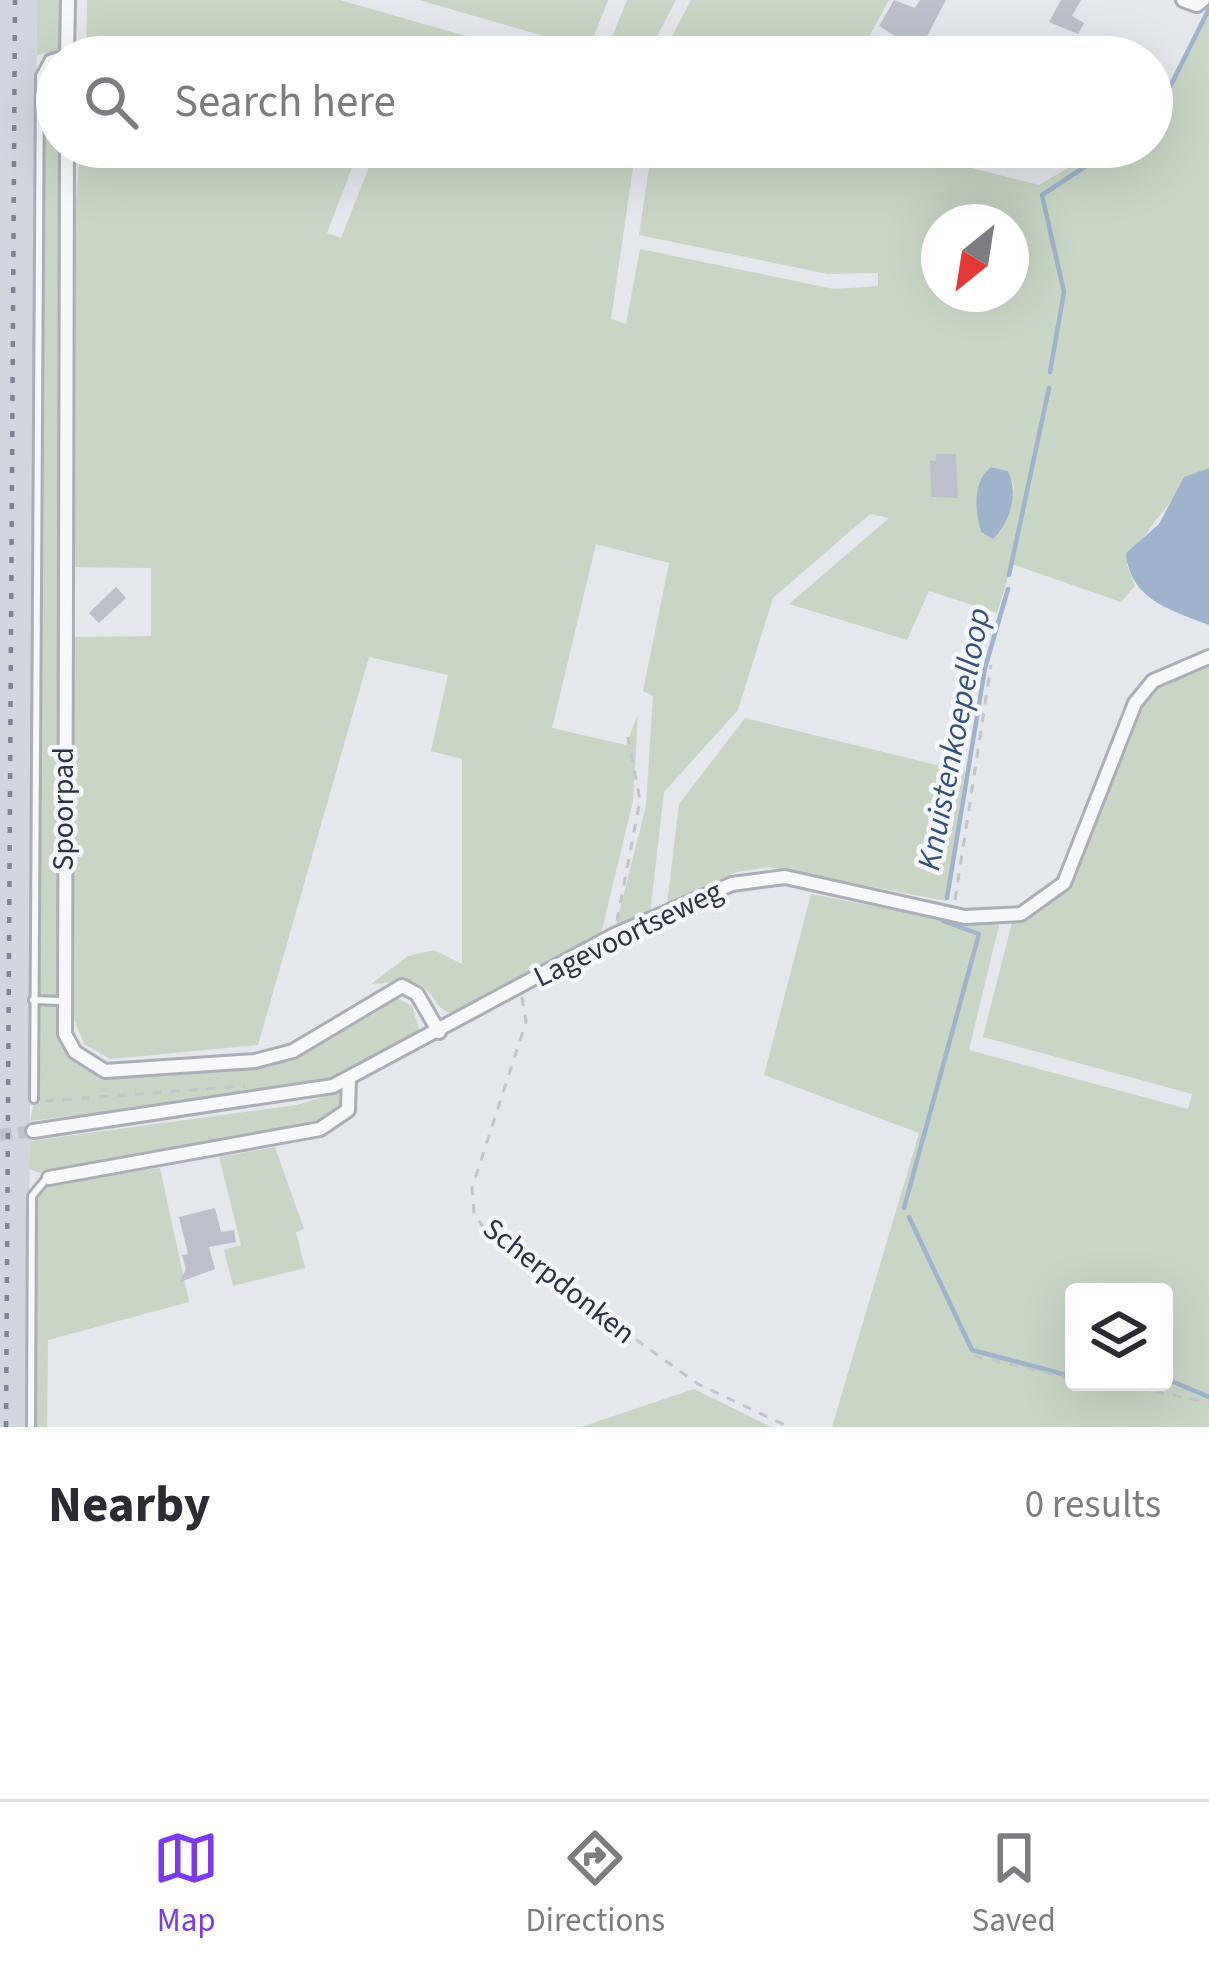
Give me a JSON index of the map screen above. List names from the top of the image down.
{
  "streets": {
    "street": ["Spoorpad", "Lagevoortseweg"],
    "path": ["Scherpdonken"]
  },
  "crossings": [
    ["Spoorpad", "Lagevoortseweg"],
    ["Lagevoortseweg", "Scherpdonken"]
  ],
  "water": ["Knuistenkoepelloop"],
  "north": "bottom left",
  "page": {
    "search": "Search here",
    "heading": ["Nearby", "0 results"],
    "nav": ["Map", "Directions", "Saved"]
  }
}
